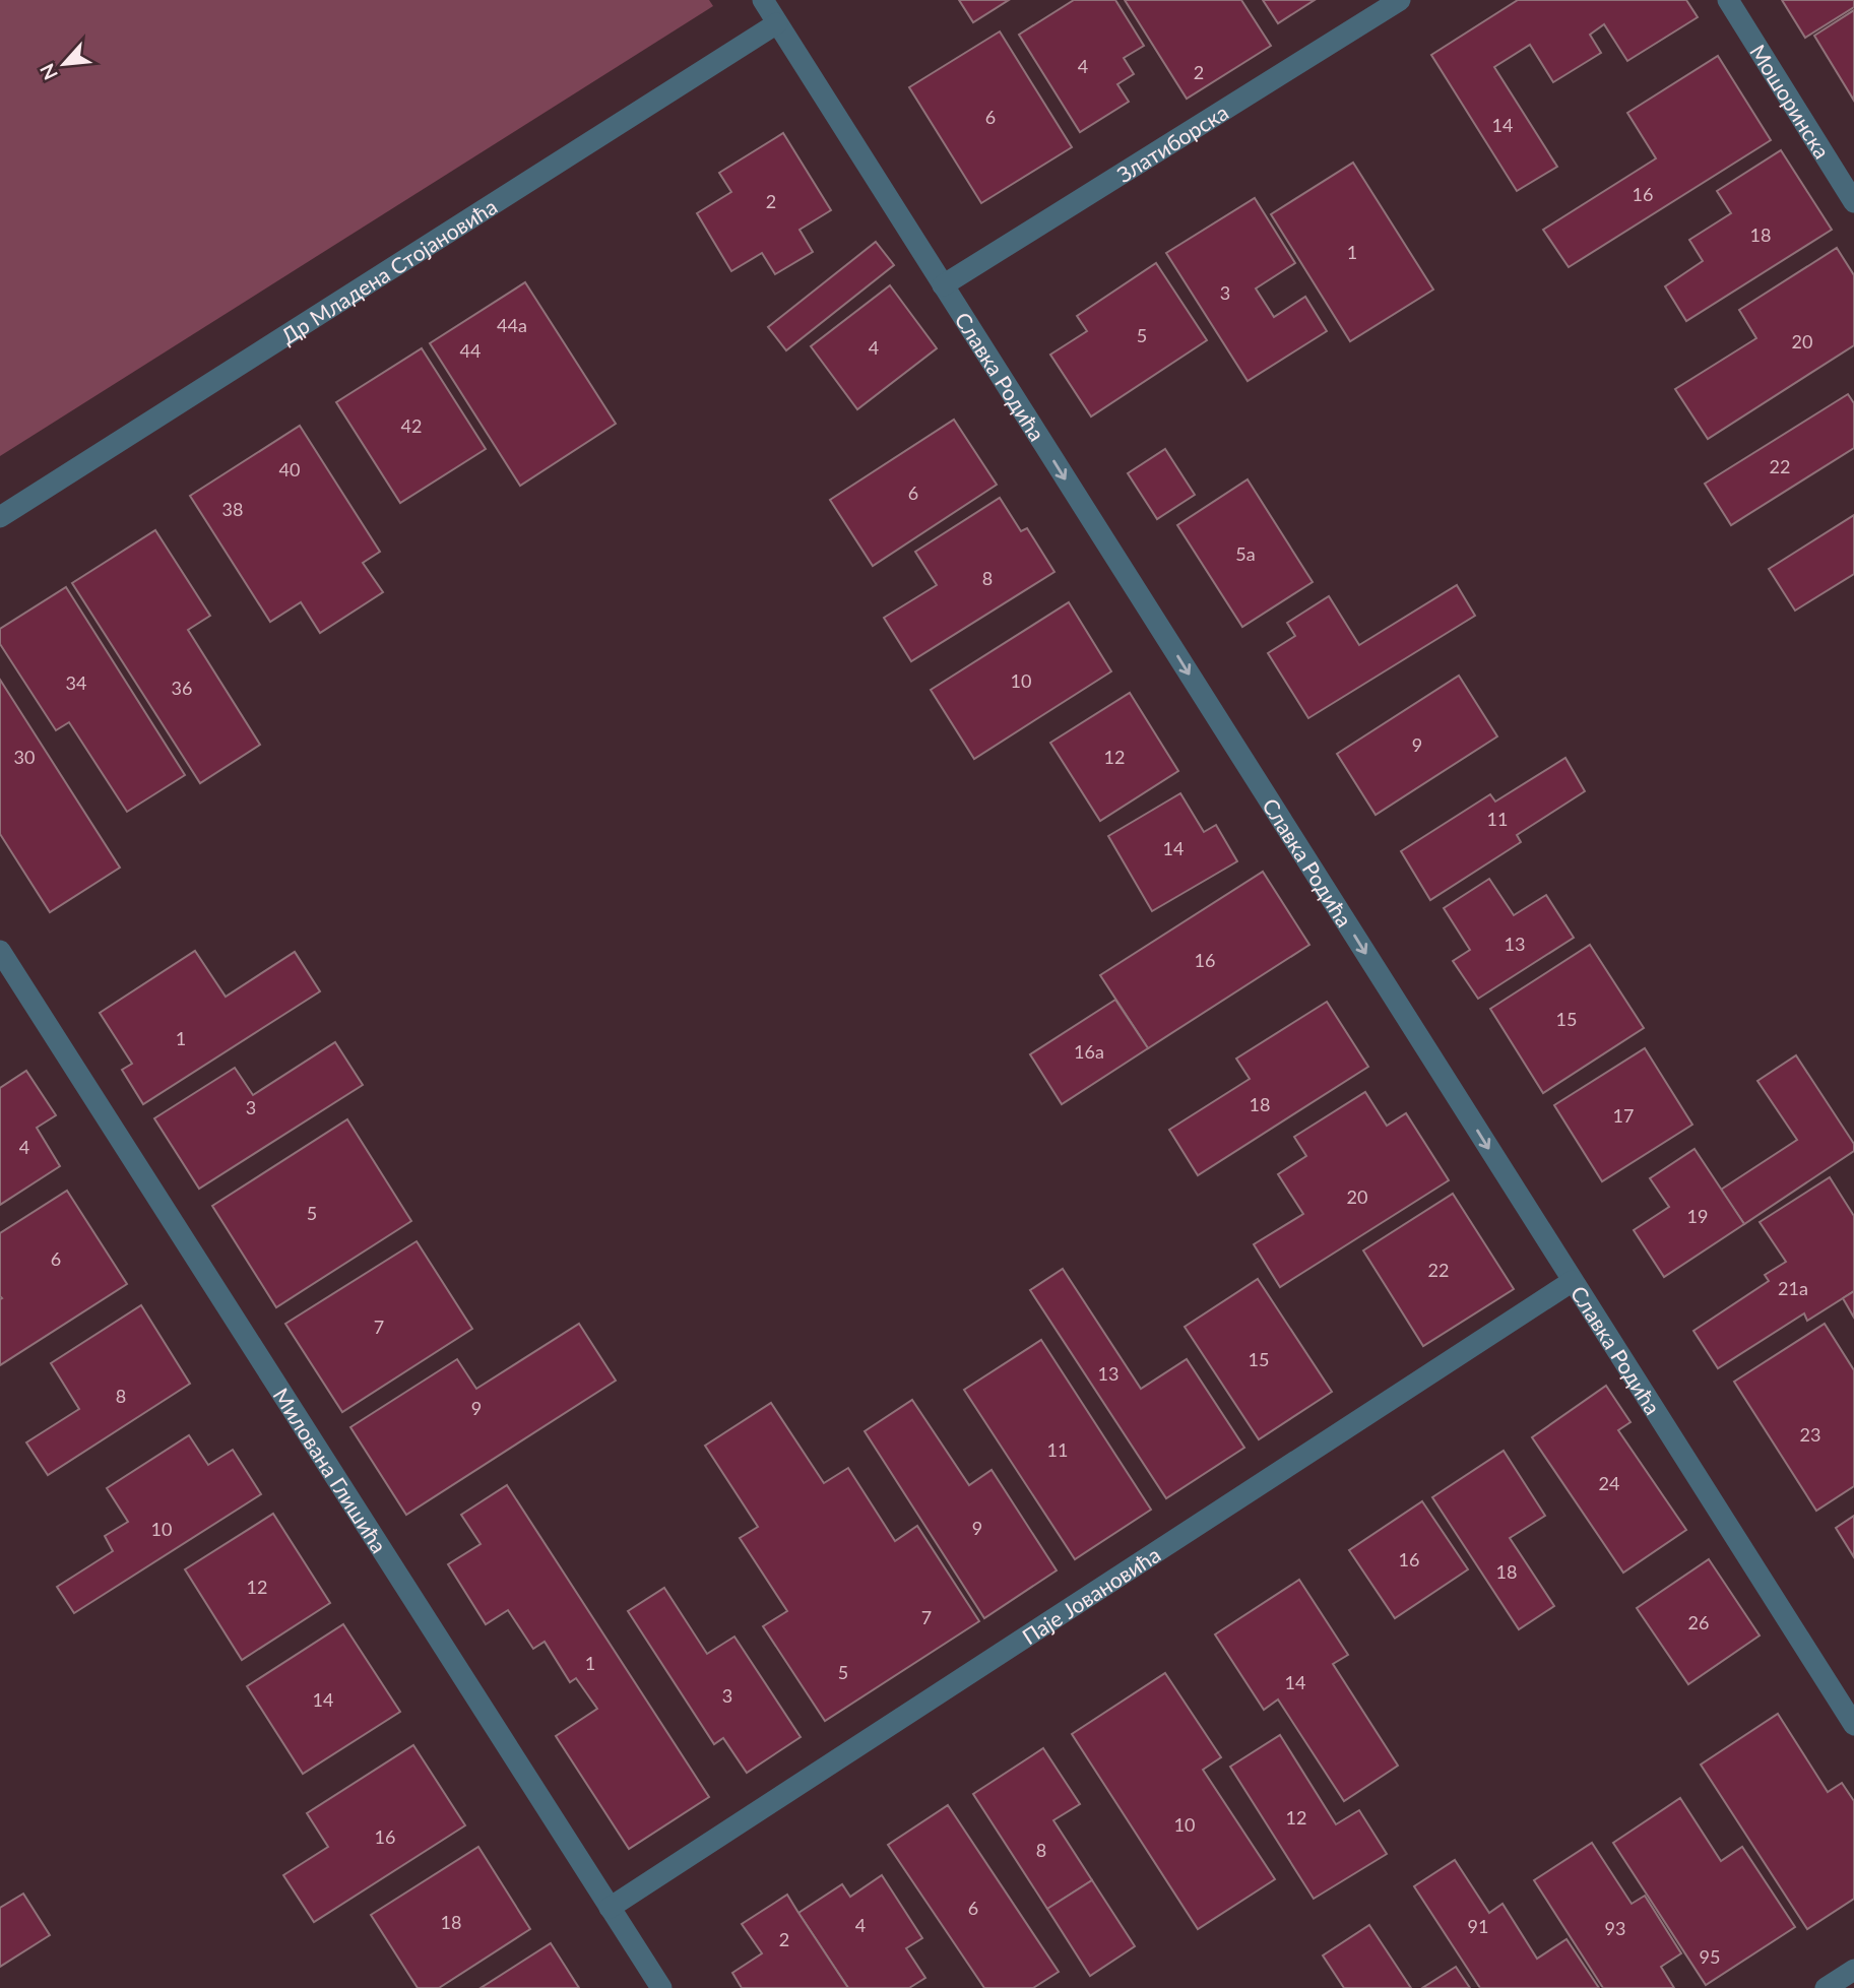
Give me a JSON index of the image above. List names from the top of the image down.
{
  "streets": {
    "street": [
      "Мошоринска",
      "Златиборска",
      "Др Младена Стојановића",
      "Славка Родића",
      "Милована Глишића",
      "Паје Јовановића"
    ]
  },
  "crossings": [
    ["Златиборска", "Славка Родића"],
    ["Др Младена Стојановића", "Славка Родића"],
    ["Славка Родића", "Паје Јовановића"],
    ["Милована Глишића", "Паје Јовановића"]
  ],
  "one_way": ["Славка Родића"],
  "house_numbers": [
    "4",
    "2",
    "6",
    "14",
    "16",
    "2",
    "18",
    "1",
    "3",
    "44a",
    "5",
    "20",
    "4",
    "44",
    "42",
    "22",
    "40",
    "6",
    "38",
    "5a",
    "8",
    "10",
    "34",
    "36",
    "9",
    "30",
    "12",
    "11",
    "14",
    "13",
    "16",
    "15",
    "1",
    "16a",
    "18",
    "3",
    "17",
    "4",
    "20",
    "5",
    "19",
    "6",
    "22",
    "21a",
    "7",
    "15",
    "13",
    "8",
    "9",
    "23",
    "11",
    "24",
    "9",
    "10",
    "16",
    "18",
    "12",
    "7",
    "26",
    "1",
    "5",
    "14",
    "3",
    "14",
    "12",
    "10",
    "16",
    "8",
    "6",
    "18",
    "4",
    "91",
    "93",
    "2",
    "95"
  ],
  "north": "bottom left"
}
